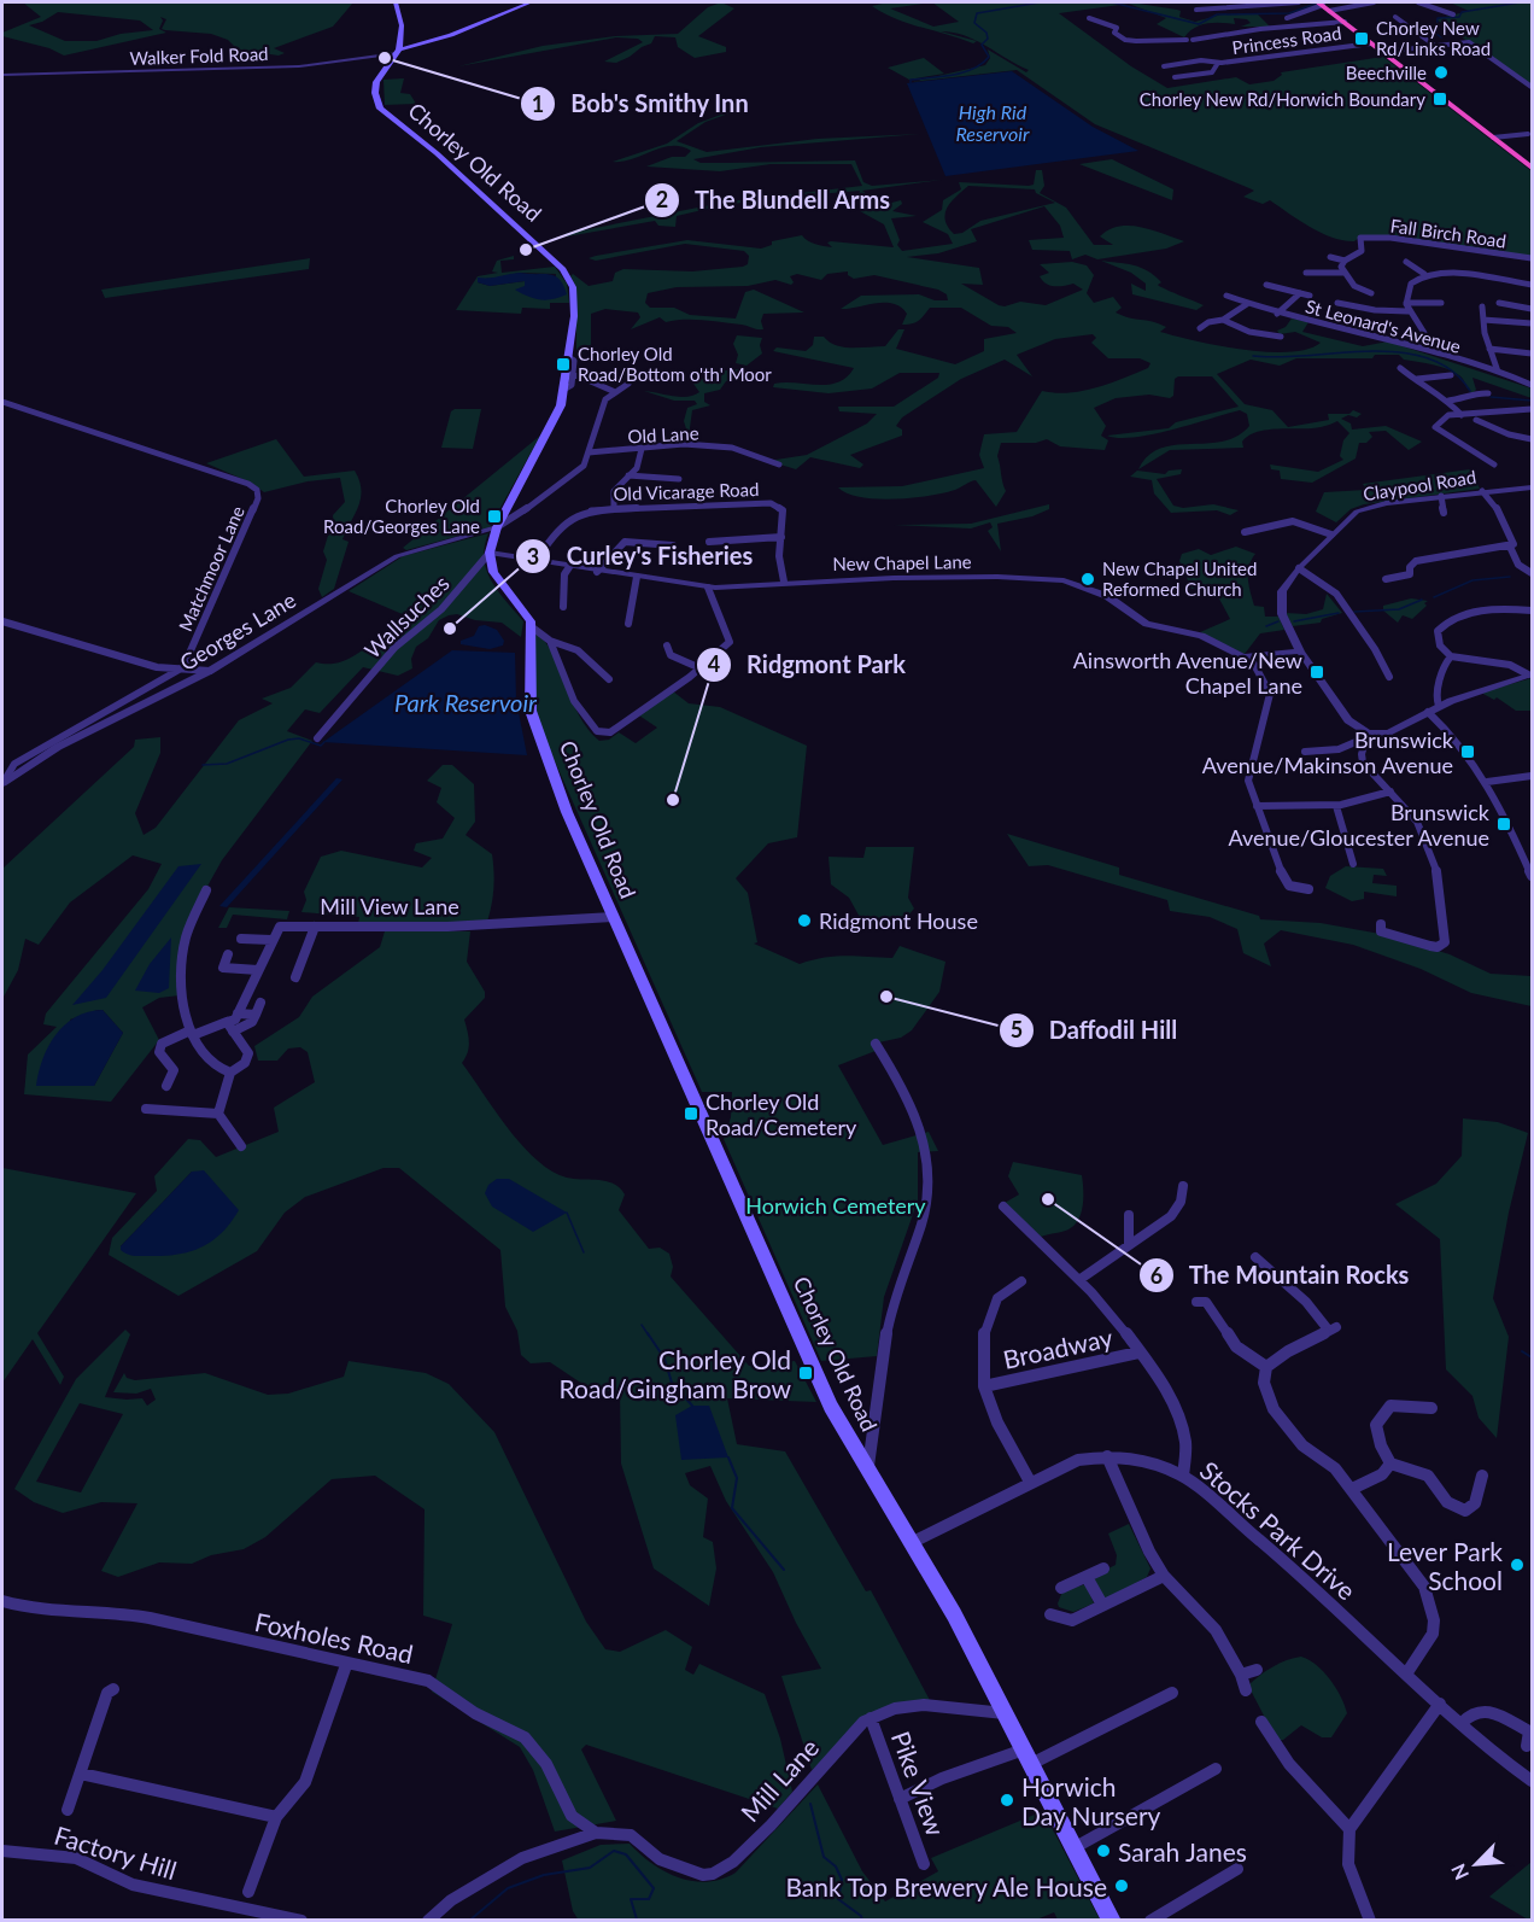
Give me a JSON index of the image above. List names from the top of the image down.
{
  "streets": {
    "main road": ["Chorley Old Road"],
    "street": [
      "Princess Road",
      "Walker Fold Road",
      "Fall Birch Road",
      "St Leonard's Avenue",
      "Old Lane",
      "Claypool Road",
      "Old Vicarage Road",
      "New Chapel Lane",
      "Matchmoor Lane",
      "Wallsuches",
      "Georges Lane",
      "Mill View Lane",
      "Broadway",
      "Stocks Park Drive",
      "Foxholes Road",
      "Mill Lane",
      "Pike View",
      "Factory Hill"
    ]
  },
  "crossings": [
    ["Walker Fold Road", "Chorley Old Road"],
    ["Chorley Old Road", "New Chapel Lane"],
    ["Chorley Old Road", "Wallsuches"],
    ["Chorley Old Road", "Georges Lane"],
    ["Chorley Old Road", "Mill View Lane"],
    ["Chorley Old Road", "Stocks Park Drive"],
    ["Chorley Old Road", "Mill Lane"],
    ["Claypool Road", "New Chapel Lane"],
    ["Old Vicarage Road", "New Chapel Lane"],
    ["New Chapel Lane", "Wallsuches"],
    ["Foxholes Road", "Mill Lane"],
    ["Mill Lane", "Pike View"]
  ],
  "water": ["High Rid Reservoir", "Park Reservoir"],
  "parks": ["Horwich Cemetery"],
  "places": {
    "transit": [
      "Chorley New Rd/Links Road",
      "Chorley New Rd/Horwich Boundary",
      "Chorley Old Road/Bottom o'th' Moor",
      "Chorley Old Road/Georges Lane",
      "Ainsworth Avenue/New Chapel Lane",
      "Brunswick Avenue/Makinson Avenue",
      "Brunswick Avenue/Gloucester Avenue",
      "Chorley Old Road/Cemetery",
      "Chorley Old Road/Gingham Brow"
    ],
    "other": [
      "Bob's Smithy Inn",
      "Beechville",
      "The Blundell Arms",
      "New Chapel United Reformed Church",
      "Curley's Fisheries",
      "Ridgmont Park",
      "Ridgmont House",
      "Daffodil Hill",
      "The Mountain Rocks",
      "Lever Park School",
      "Horwich Day Nursery",
      "Sarah Janes",
      "Bank Top Brewery Ale House"
    ]
  },
  "north": "bottom left"
}
